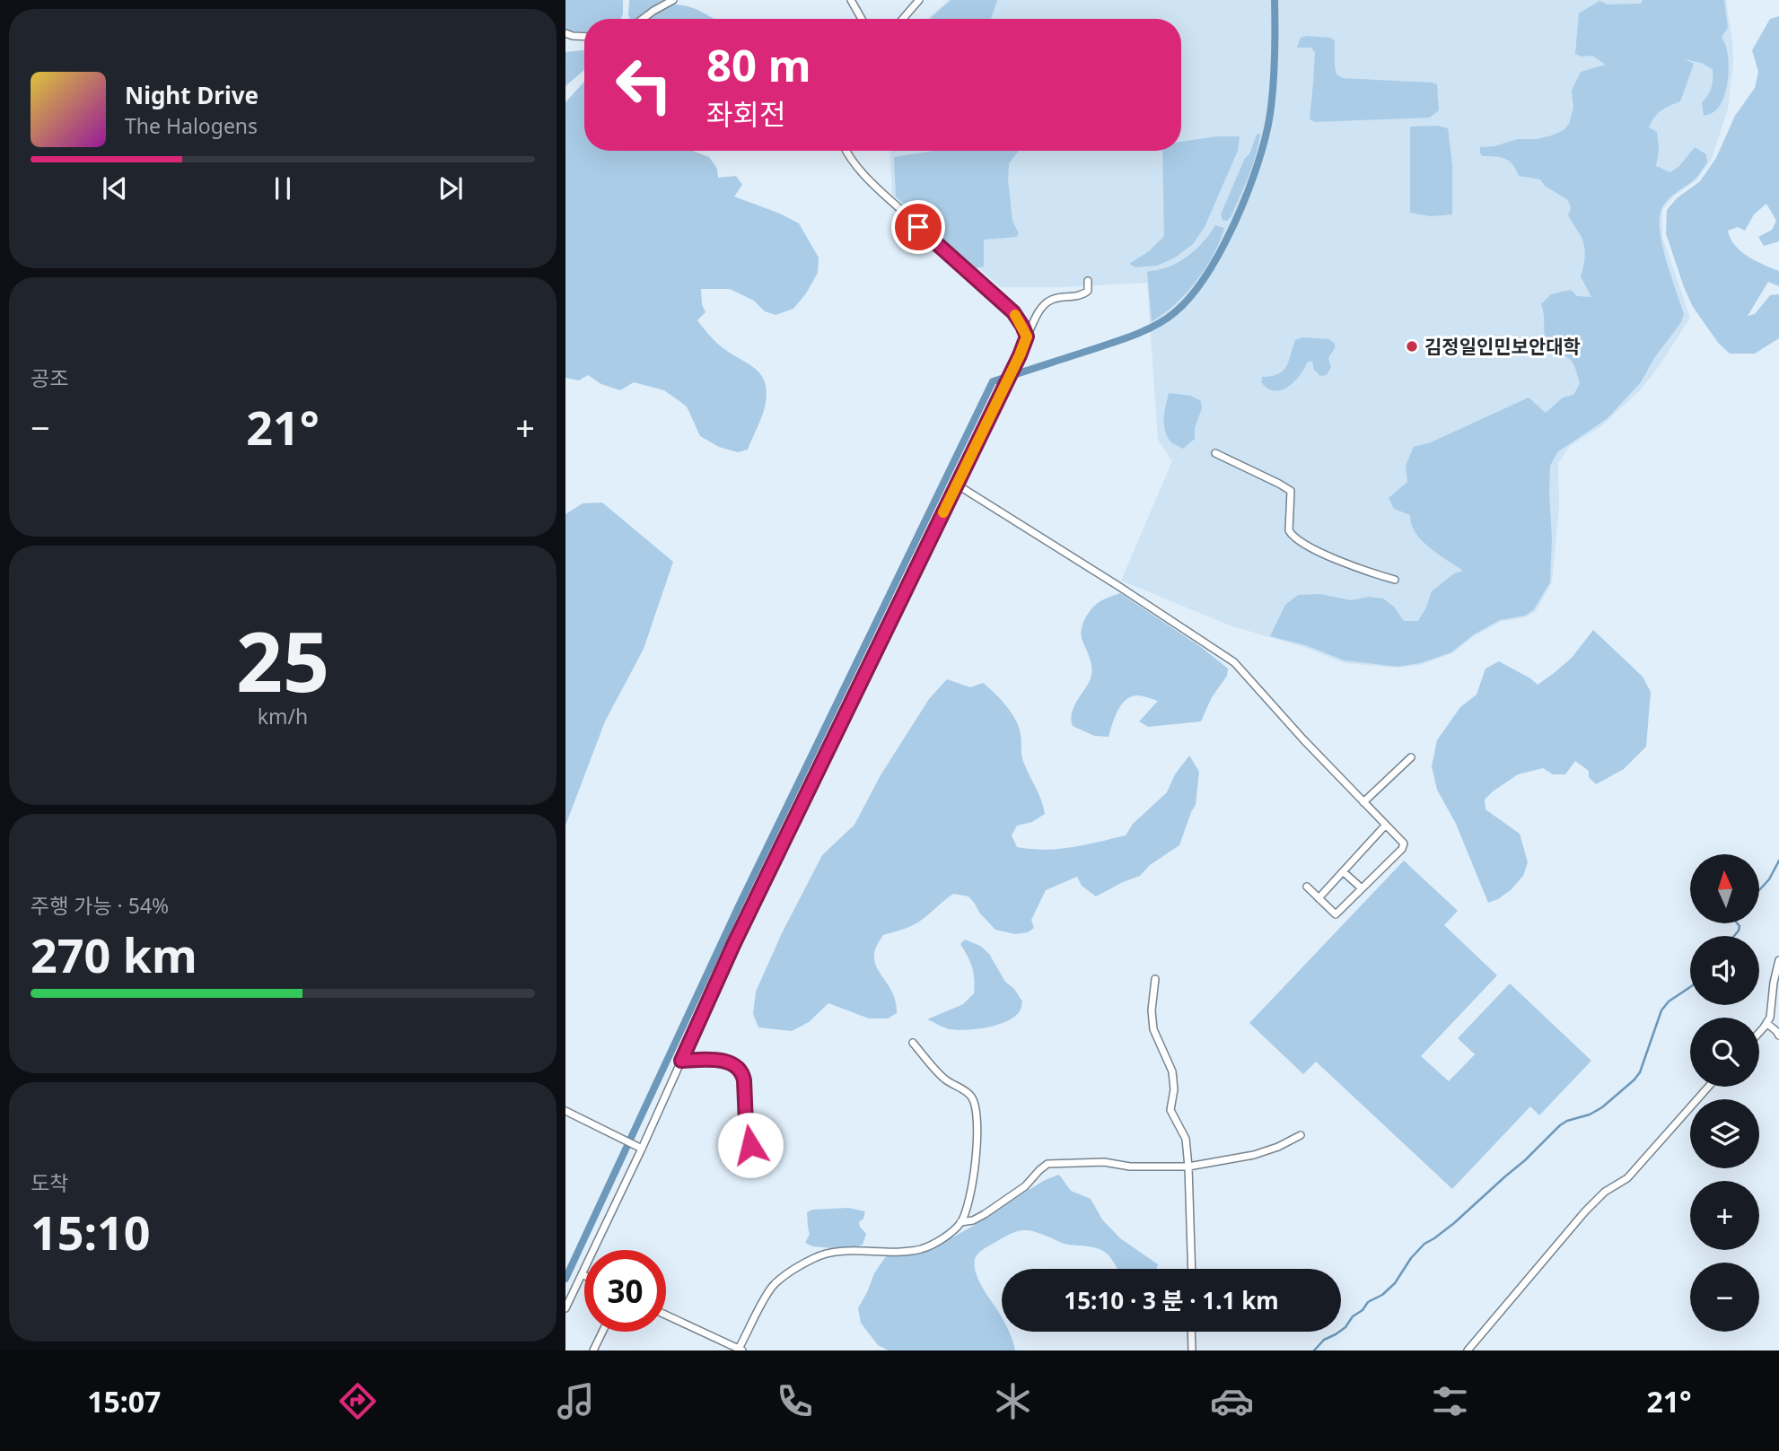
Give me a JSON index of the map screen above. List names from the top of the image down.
{
  "places": ["김정일인민보안대학"],
  "north": "top",
  "page": {
    "turn": ["80 m", "좌회전"],
    "song": ["Night Drive", "The Halogens"],
    "tile": [
      "공조",
      ["25", "km/h"],
      ["주행 가능 · 54%", "270 km"],
      ["도착", "15:10"]
    ],
    "heat": ["−", "21°", "+"],
    "map_buttons": ["+", "−"],
    "limit": "30",
    "trip": "15:10 · 3 분 · 1.1 km",
    "tabs": ["15:07", "21°"]
  }
}
